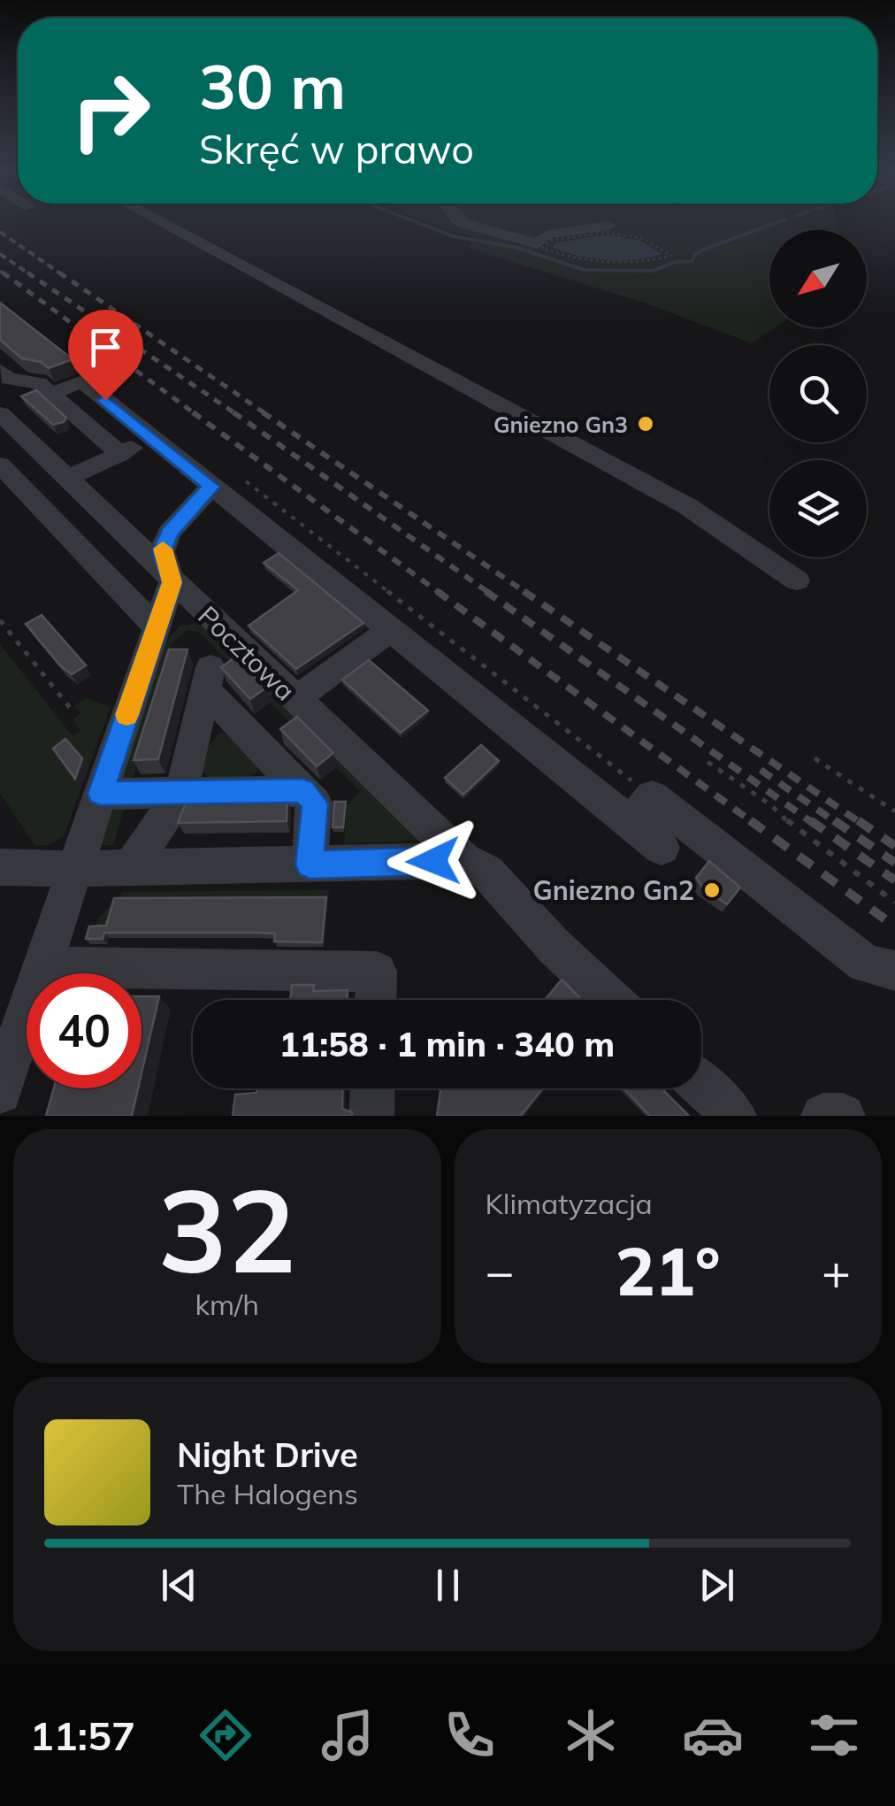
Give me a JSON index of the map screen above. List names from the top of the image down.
{
  "streets": {
    "street": ["Pocztowa"]
  },
  "places": ["Gniezno Gn3", "Gniezno Gn2"],
  "north": "bottom left",
  "page": {
    "turn": ["30 m", "Skręć w prawo"],
    "limit": "40",
    "trip": "11:58 · 1 min · 340 m",
    "tile": [
      ["32", "km/h"],
      "Klimatyzacja"
    ],
    "heat": ["−", "21°", "+"],
    "song": ["Night Drive", "The Halogens"],
    "tabs": "11:57"
  }
}
